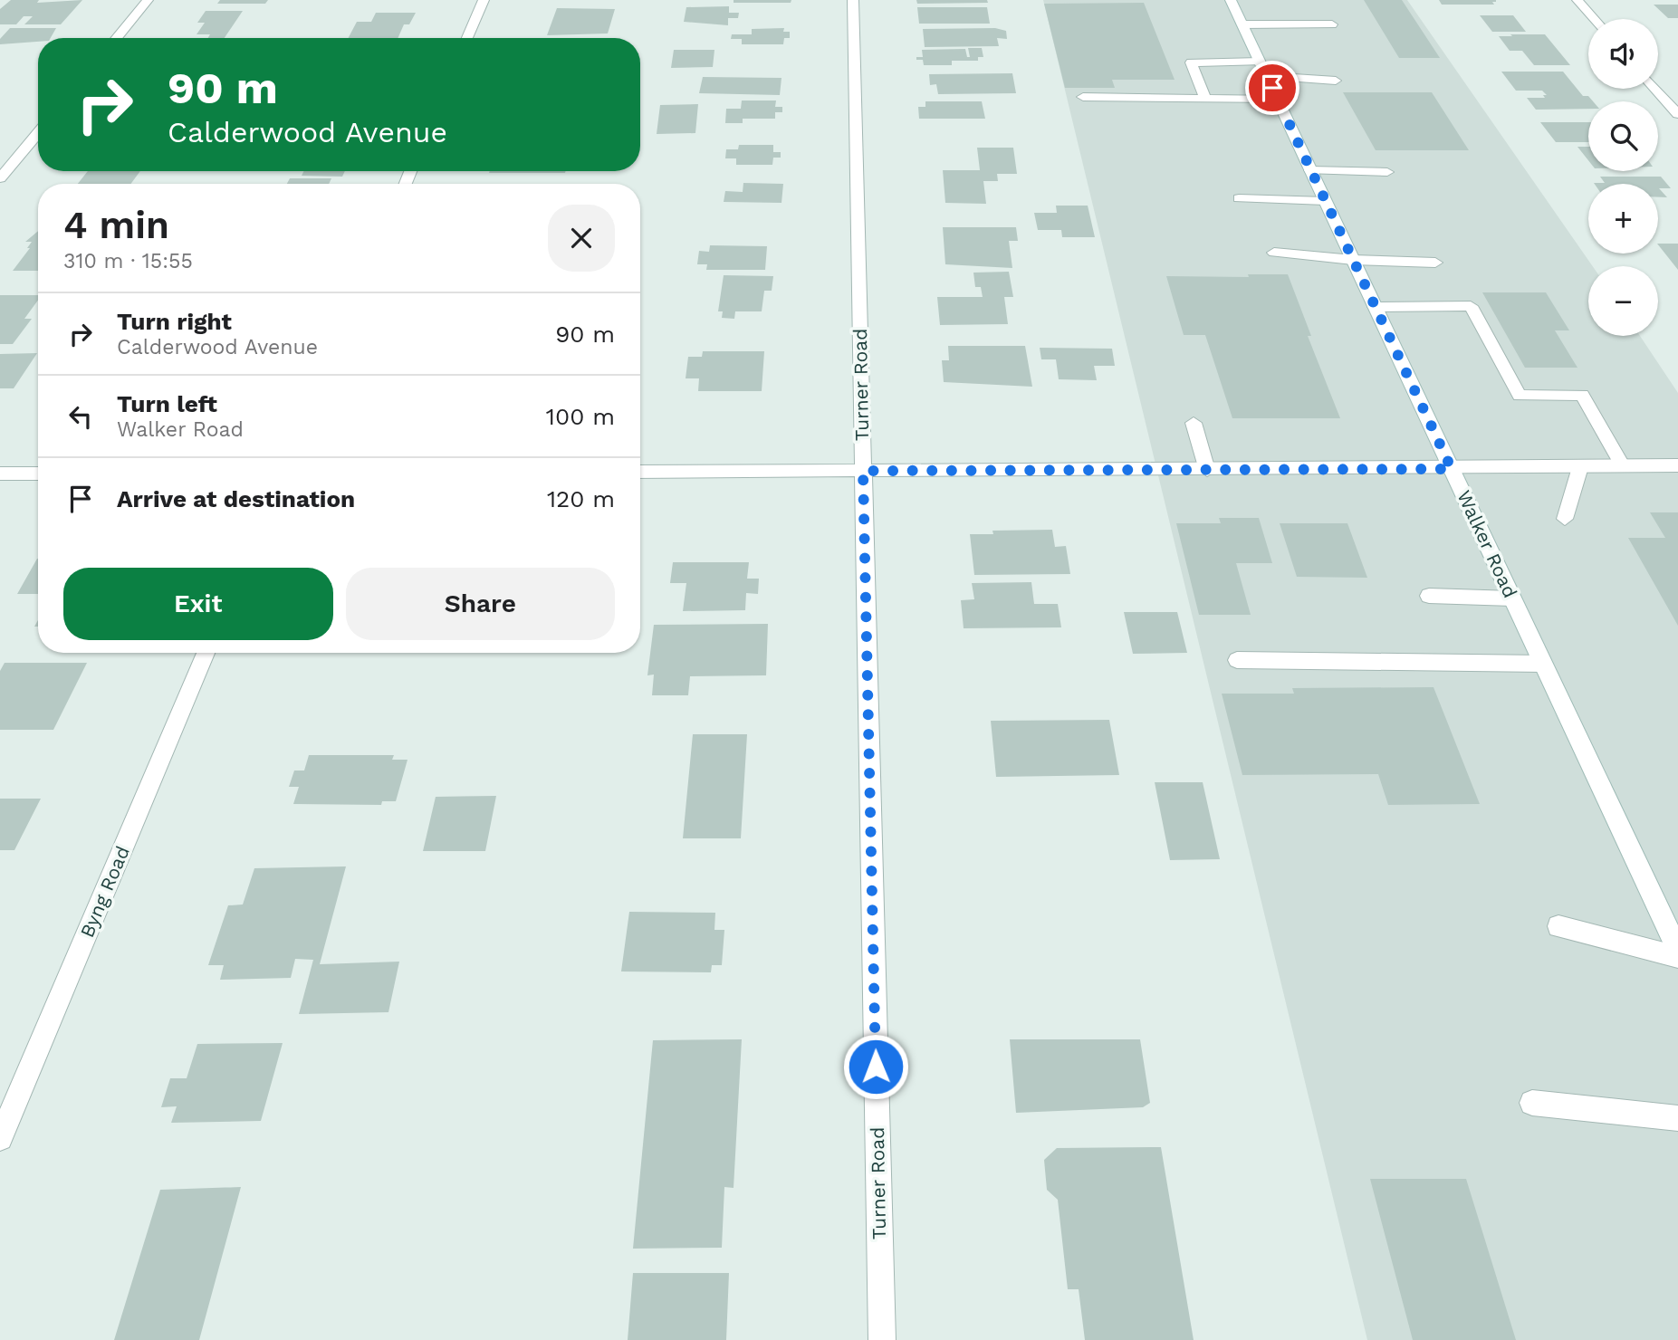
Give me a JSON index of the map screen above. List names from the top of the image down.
{
  "streets": {
    "street": ["Turner Road", "Walker Road", "Byng Road"]
  },
  "page": {
    "map_buttons": ["+", "−"],
    "turn": ["90 m", "Calderwood Avenue"],
    "heading": ["4 min", "310 m · 15:55"],
    "list": [
      {
        "name": "Turn right",
        "note": "Calderwood Avenue",
        "value": "90 m"
      },
      {
        "name": "Turn left",
        "note": "Walker Road",
        "value": "100 m"
      },
      {
        "name": "Arrive at destination",
        "value": "120 m"
      }
    ],
    "buttons": ["Exit", "Share"]
  }
}
